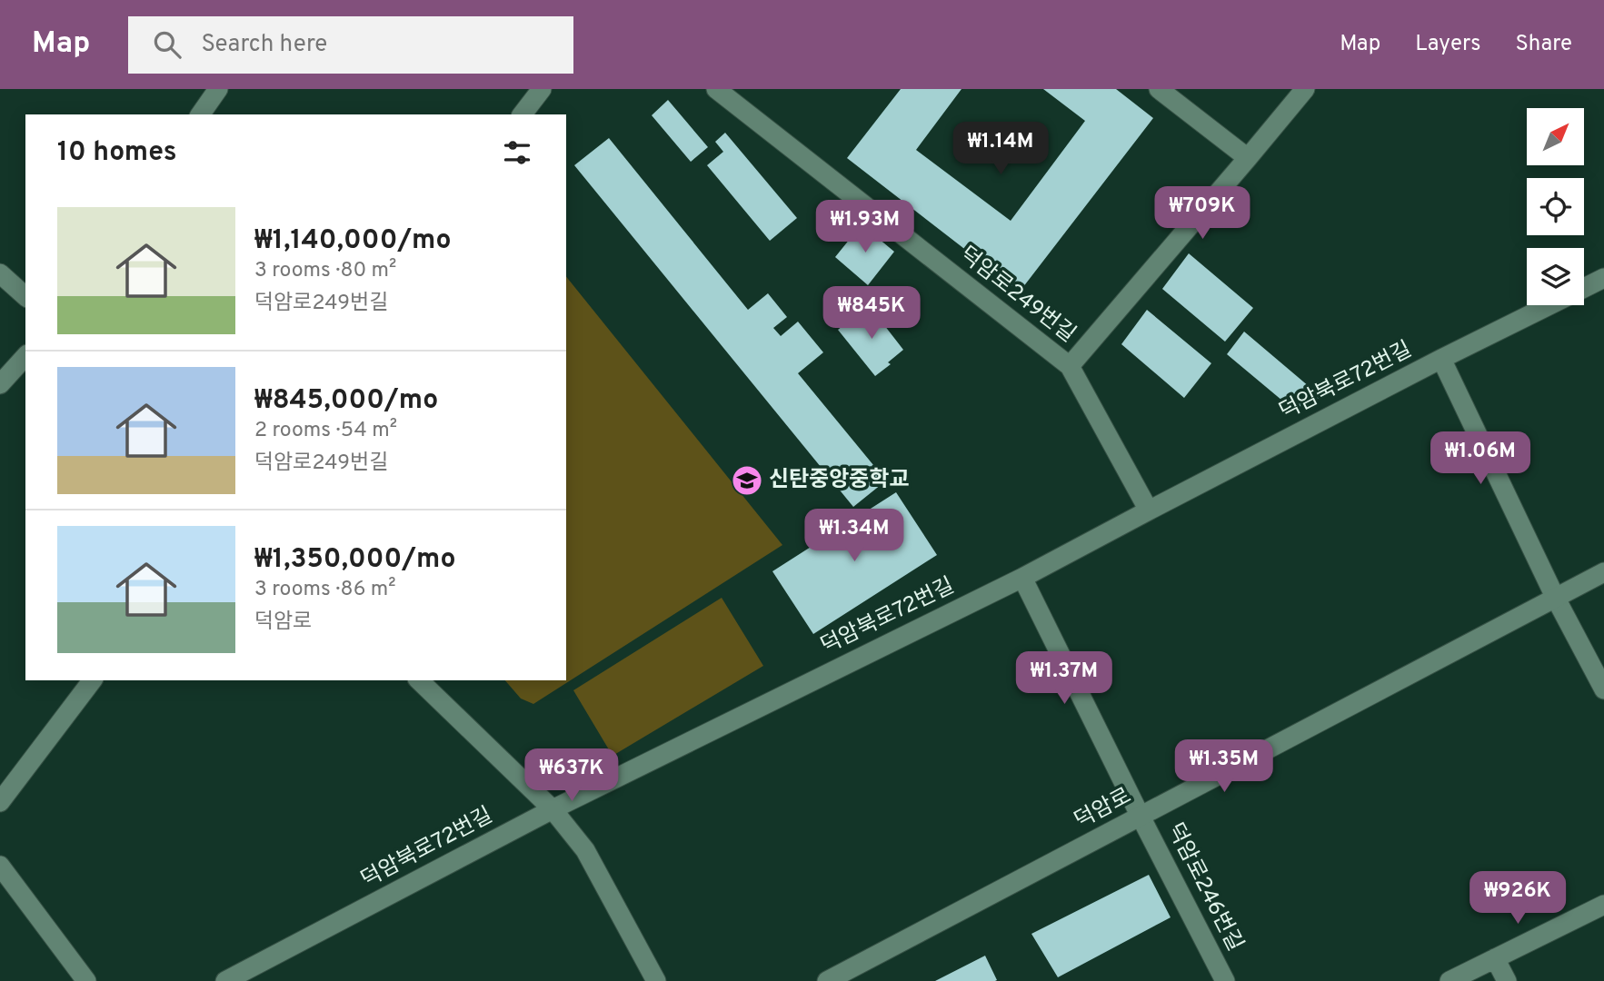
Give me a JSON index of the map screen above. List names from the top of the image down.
{
  "streets": {
    "street": [
      "덕암로249번길",
      "덕암북로72번길",
      "덕암로",
      "덕암로246번길"
    ]
  },
  "crossings": [
    ["덕암로249번길", "덕암북로72번길"],
    ["덕암북로72번길", "덕암로246번길"],
    ["덕암로", "덕암로246번길"]
  ],
  "places": {
    "school or university": ["신탄중앙중학교"]
  },
  "north": "top right",
  "page": {
    "header": "Map",
    "search": "Search here",
    "nav": ["Map", "Layers", "Share"],
    "heading": "10 homes",
    "price": [
      "₩1.14M",
      "₩709K",
      "₩1.93M",
      "₩845K",
      "₩1.06M",
      "₩1.34M",
      "₩1.37M",
      "₩1.35M",
      "₩637K",
      "₩926K"
    ],
    "list": [
      {
        "name": "₩1,140,000/mo",
        "note": "3 rooms · 80 m² · 덕암로249번길"
      },
      {
        "name": "₩845,000/mo",
        "note": "2 rooms · 54 m² · 덕암로249번길"
      },
      {
        "name": "₩1,350,000/mo",
        "note": "3 rooms · 86 m² · 덕암로"
      }
    ]
  }
}
